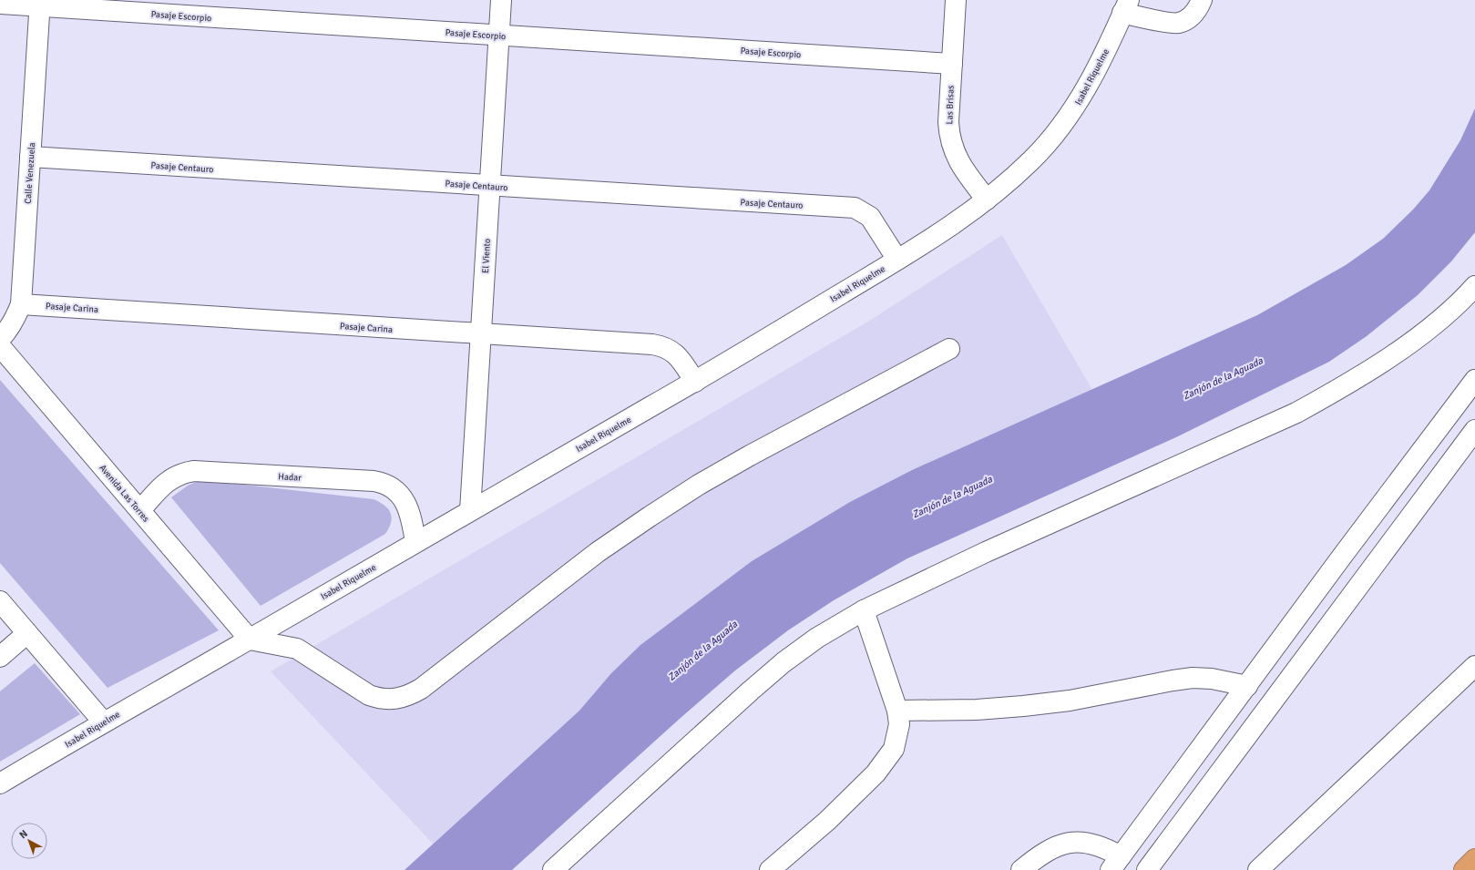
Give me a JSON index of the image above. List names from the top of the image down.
{
  "streets": {
    "street": [
      "Pasaje Escorpio",
      "Isabel Riquelme",
      "Las Brisas",
      "Pasaje Centauro",
      "Calle Venezuela",
      "El Viento",
      "Pasaje Carina",
      "Hadar",
      "Avenida Las Torres"
    ]
  },
  "crossings": [
    ["Pasaje Escorpio", "Las Brisas"],
    ["Pasaje Escorpio", "Calle Venezuela"],
    ["Pasaje Escorpio", "El Viento"],
    ["Isabel Riquelme", "Las Brisas"],
    ["Isabel Riquelme", "Pasaje Centauro"],
    ["Isabel Riquelme", "El Viento"],
    ["Isabel Riquelme", "Pasaje Carina"],
    ["Isabel Riquelme", "Hadar"],
    ["Isabel Riquelme", "Avenida Las Torres"],
    ["Pasaje Centauro", "Calle Venezuela"],
    ["Pasaje Centauro", "El Viento"],
    ["Calle Venezuela", "Pasaje Carina"],
    ["El Viento", "Pasaje Carina"],
    ["Hadar", "Avenida Las Torres"]
  ],
  "water": ["Zanjón de la Aguada"],
  "north": "top left"
}
